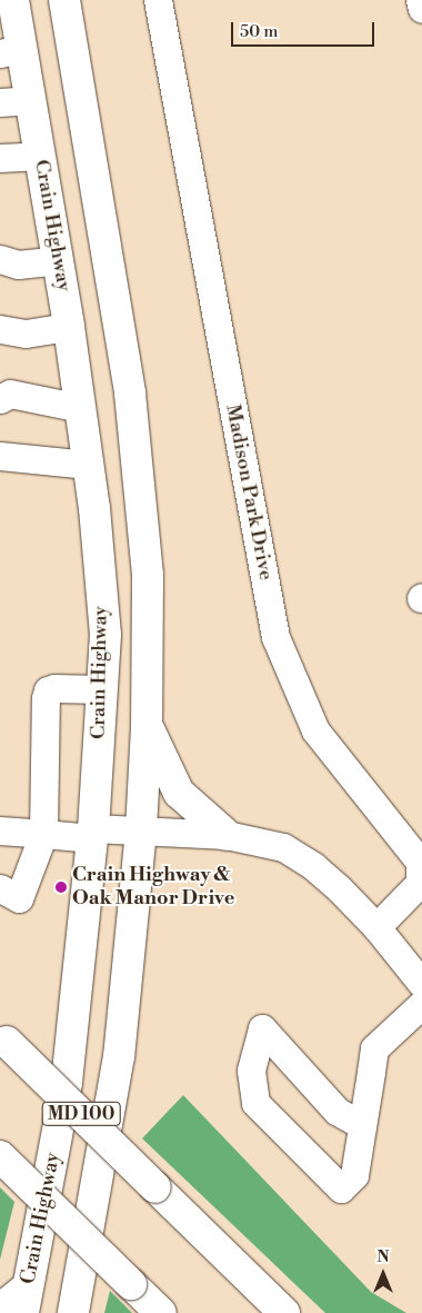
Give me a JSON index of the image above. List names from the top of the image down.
{
  "streets": {
    "main road": ["Crain Highway", "MD 100"],
    "street": ["Madison Park Drive"]
  },
  "places": ["Crain Highway & Oak Manor Drive"],
  "scale_bar": "50 m",
  "north": "top"
}
